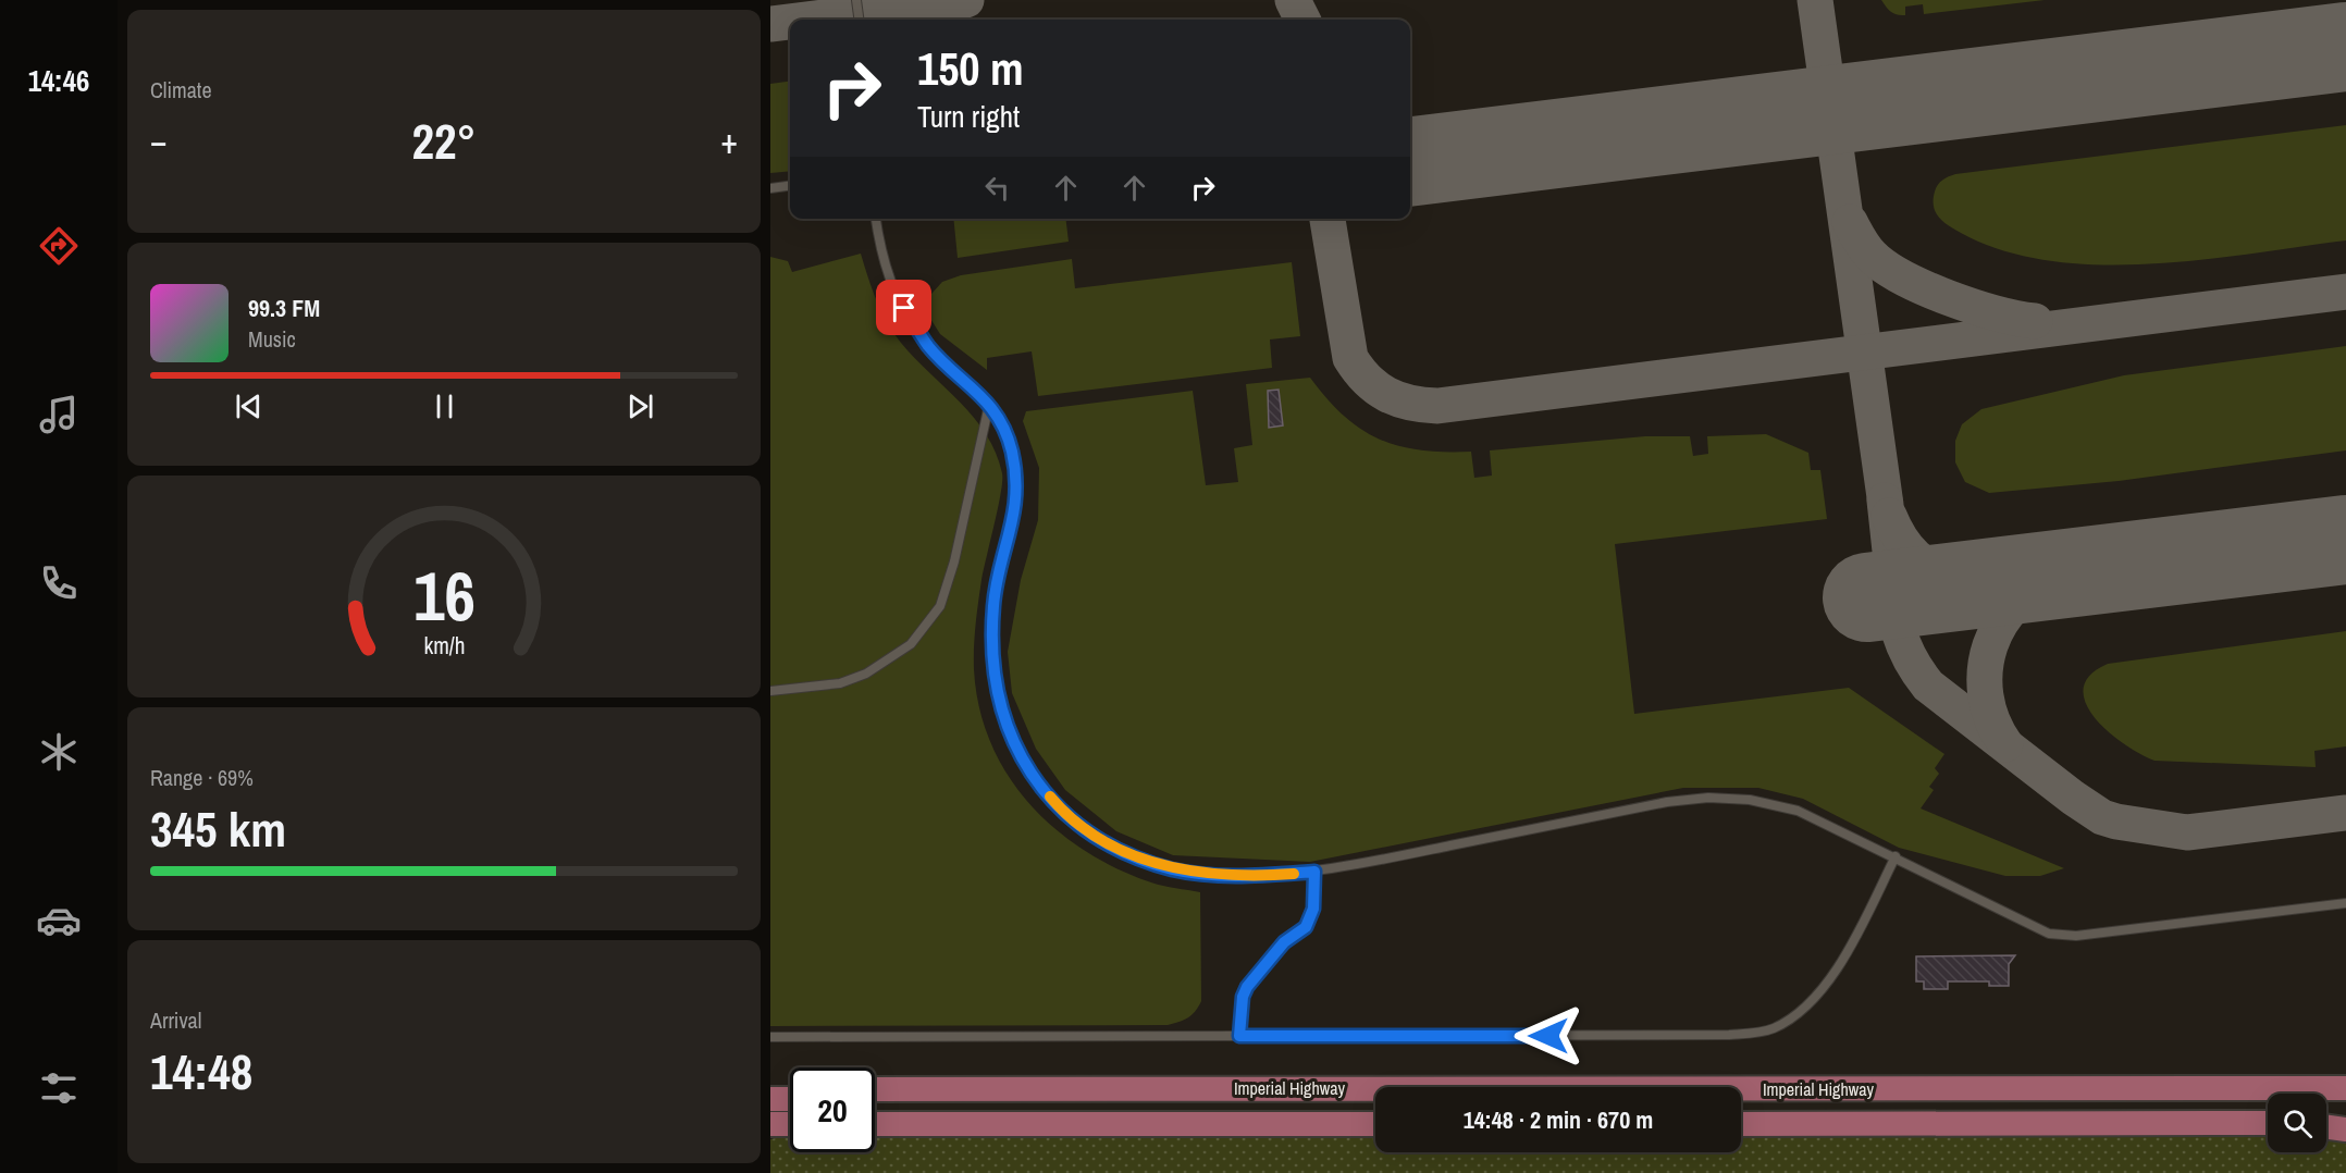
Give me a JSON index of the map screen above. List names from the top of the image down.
{
  "streets": {
    "main road": ["Imperial Highway"]
  },
  "page": {
    "tabs": "14:46",
    "tile": [
      "Climate",
      ["Range · 69%", "345 km"],
      ["Arrival", "14:48"]
    ],
    "turn": ["150 m", "Turn right"],
    "heat": ["−", "22°", "+"],
    "song": ["99.3 FM", "Music"],
    "limit": "20",
    "trip": "14:48 · 2 min · 670 m",
    "gauge": ["16", "km/h"]
  }
}
